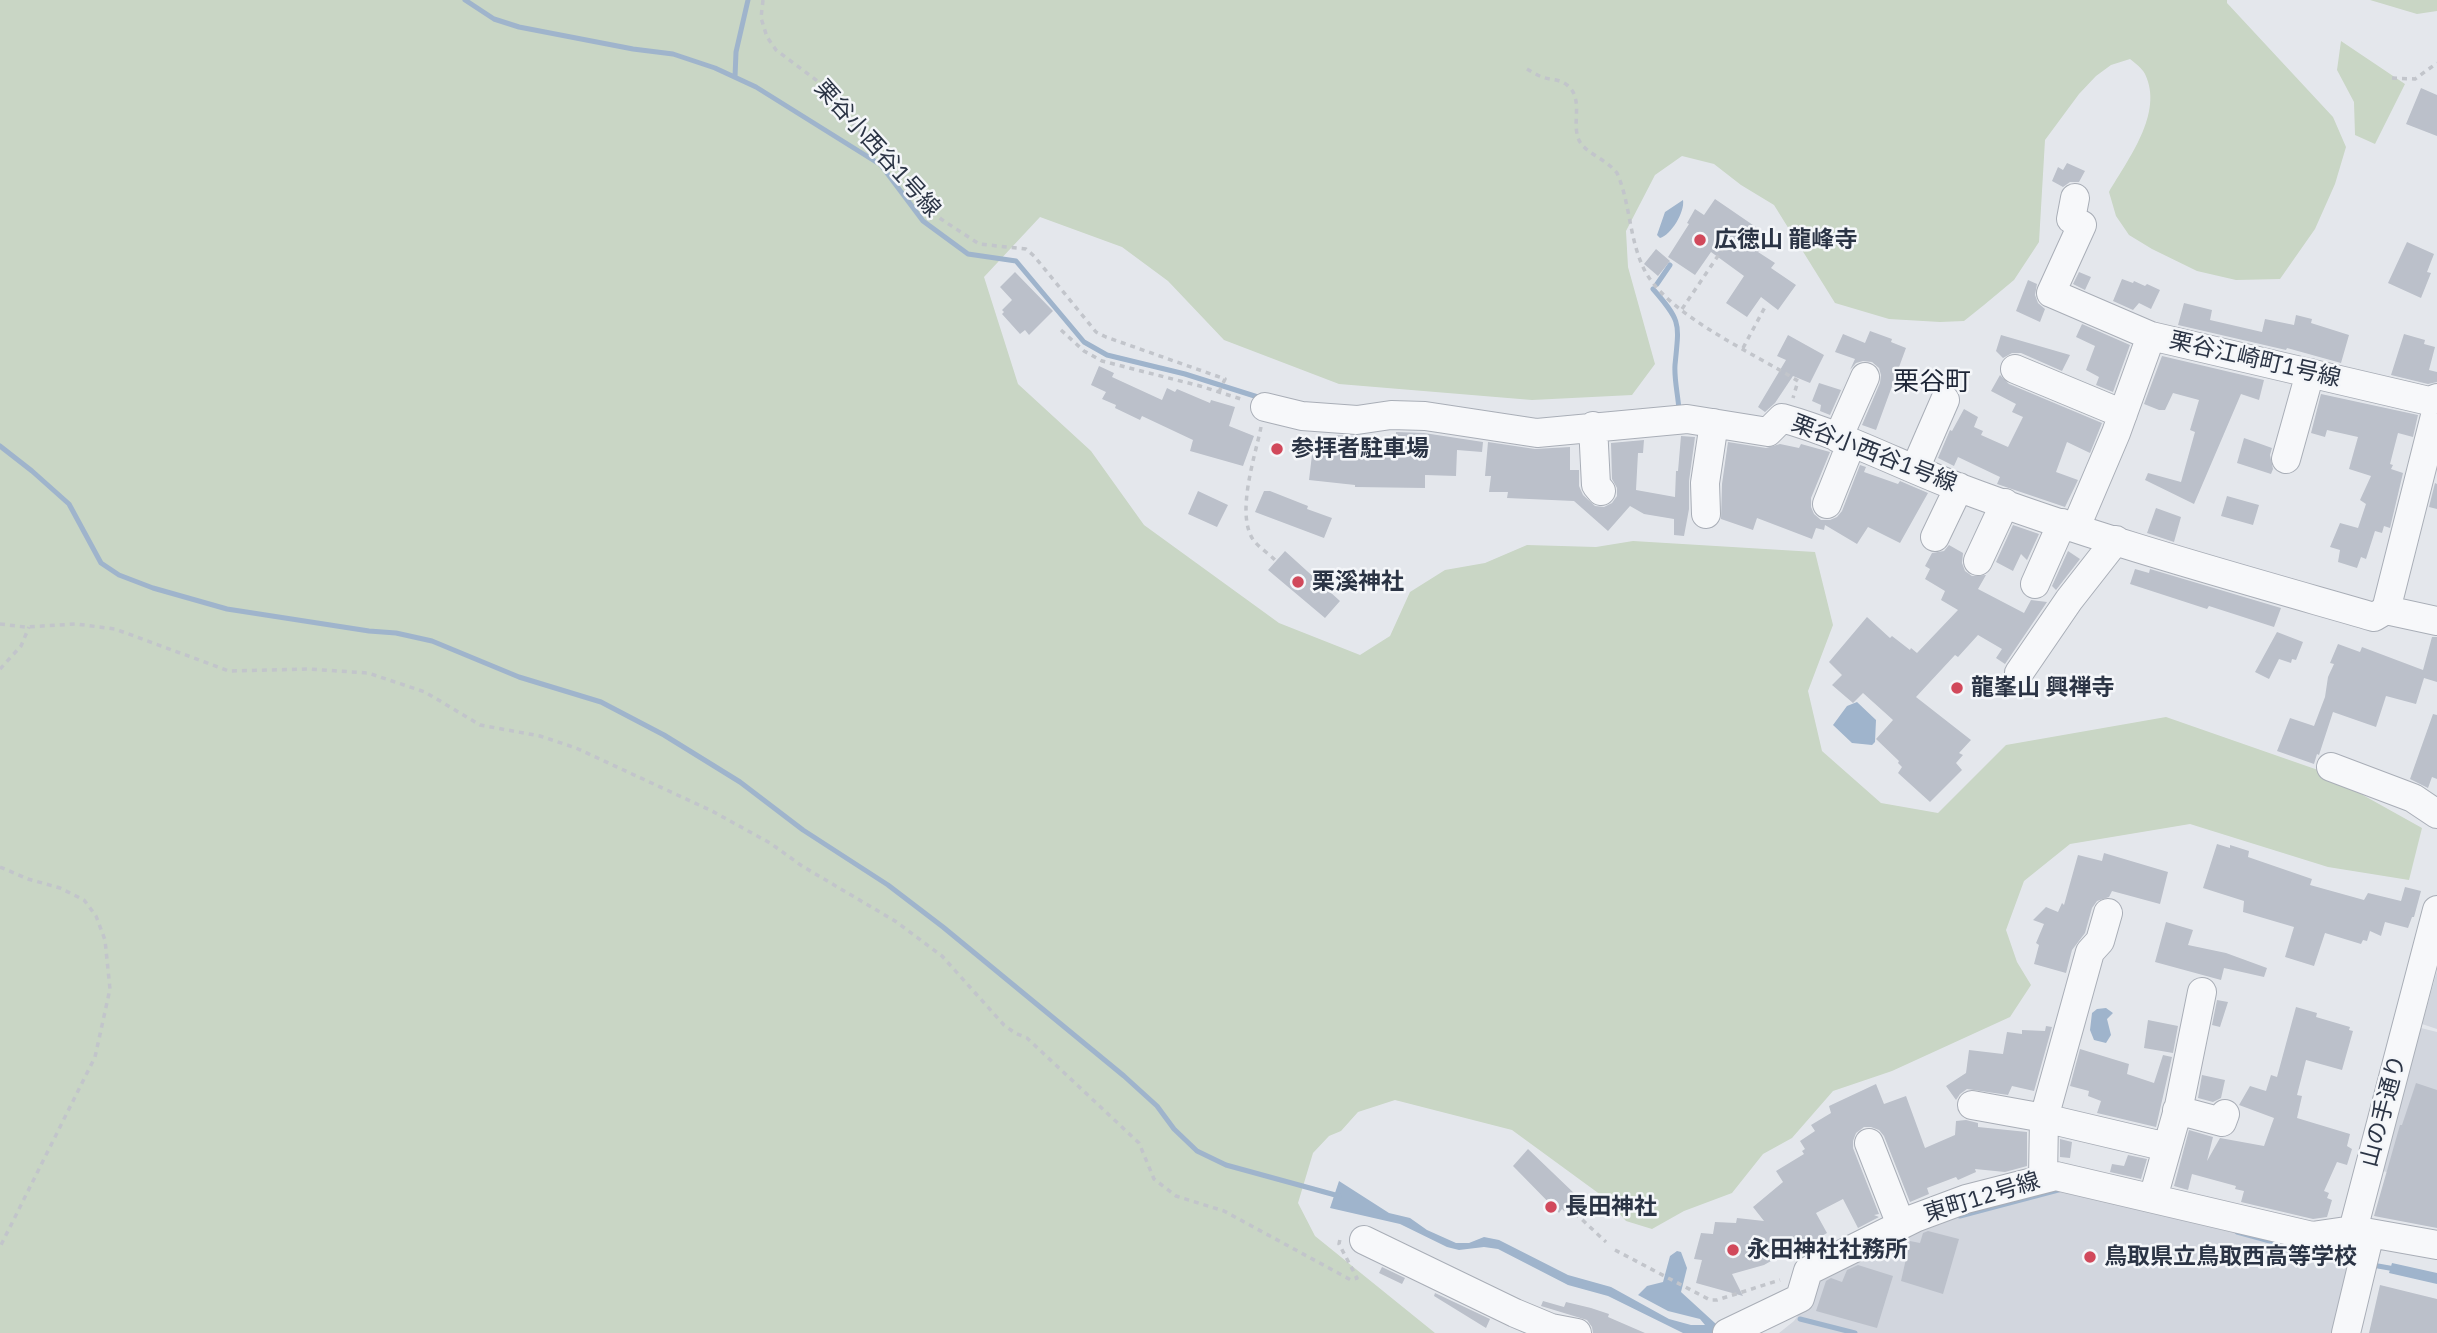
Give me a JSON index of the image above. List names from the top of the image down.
{
  "streets": {
    "street": [
      "栗谷小西谷1号線",
      "栗谷江崎町1号線",
      "山の手通り",
      "東町12号線"
    ]
  },
  "crossings": [
    ["栗谷小西谷1号線", "栗谷江崎町1号線"],
    ["山の手通り", "東町12号線"]
  ],
  "districts": ["栗谷町"],
  "places": [
    "広徳山 龍峰寺",
    "参拝者駐車場",
    "栗溪神社",
    "龍峯山 興禅寺",
    "長田神社",
    "永田神社社務所",
    "鳥取県立鳥取西高等学校"
  ]
}
